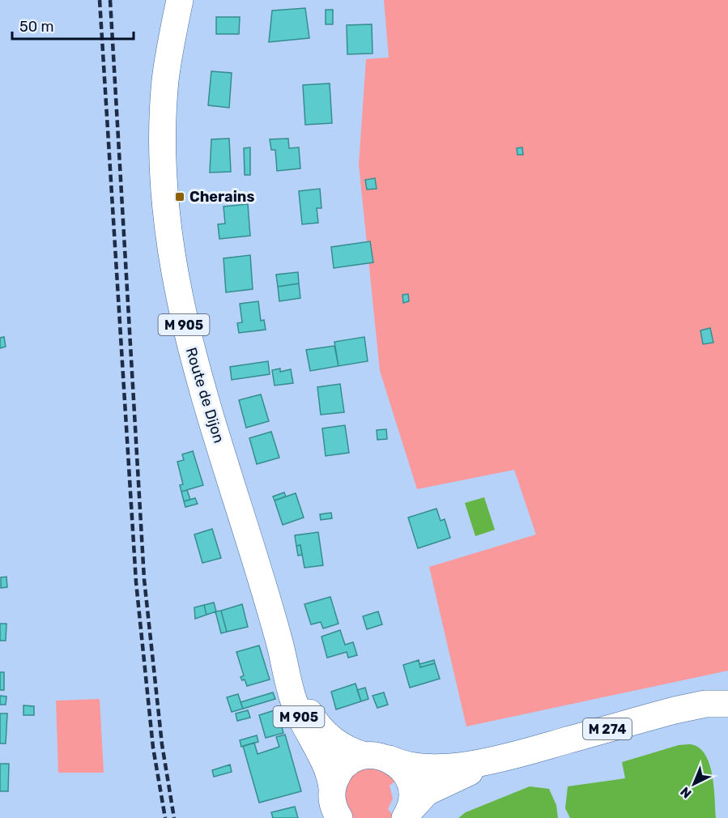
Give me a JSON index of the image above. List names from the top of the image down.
{
  "streets": {
    "main road": ["M 905", "Route de Dijon", "M 274"]
  },
  "crossings": [
    ["Route de Dijon", "M 274"]
  ],
  "places": {
    "transit": ["Cherains"]
  },
  "scale_bar": "50 m",
  "north": "bottom left"
}
